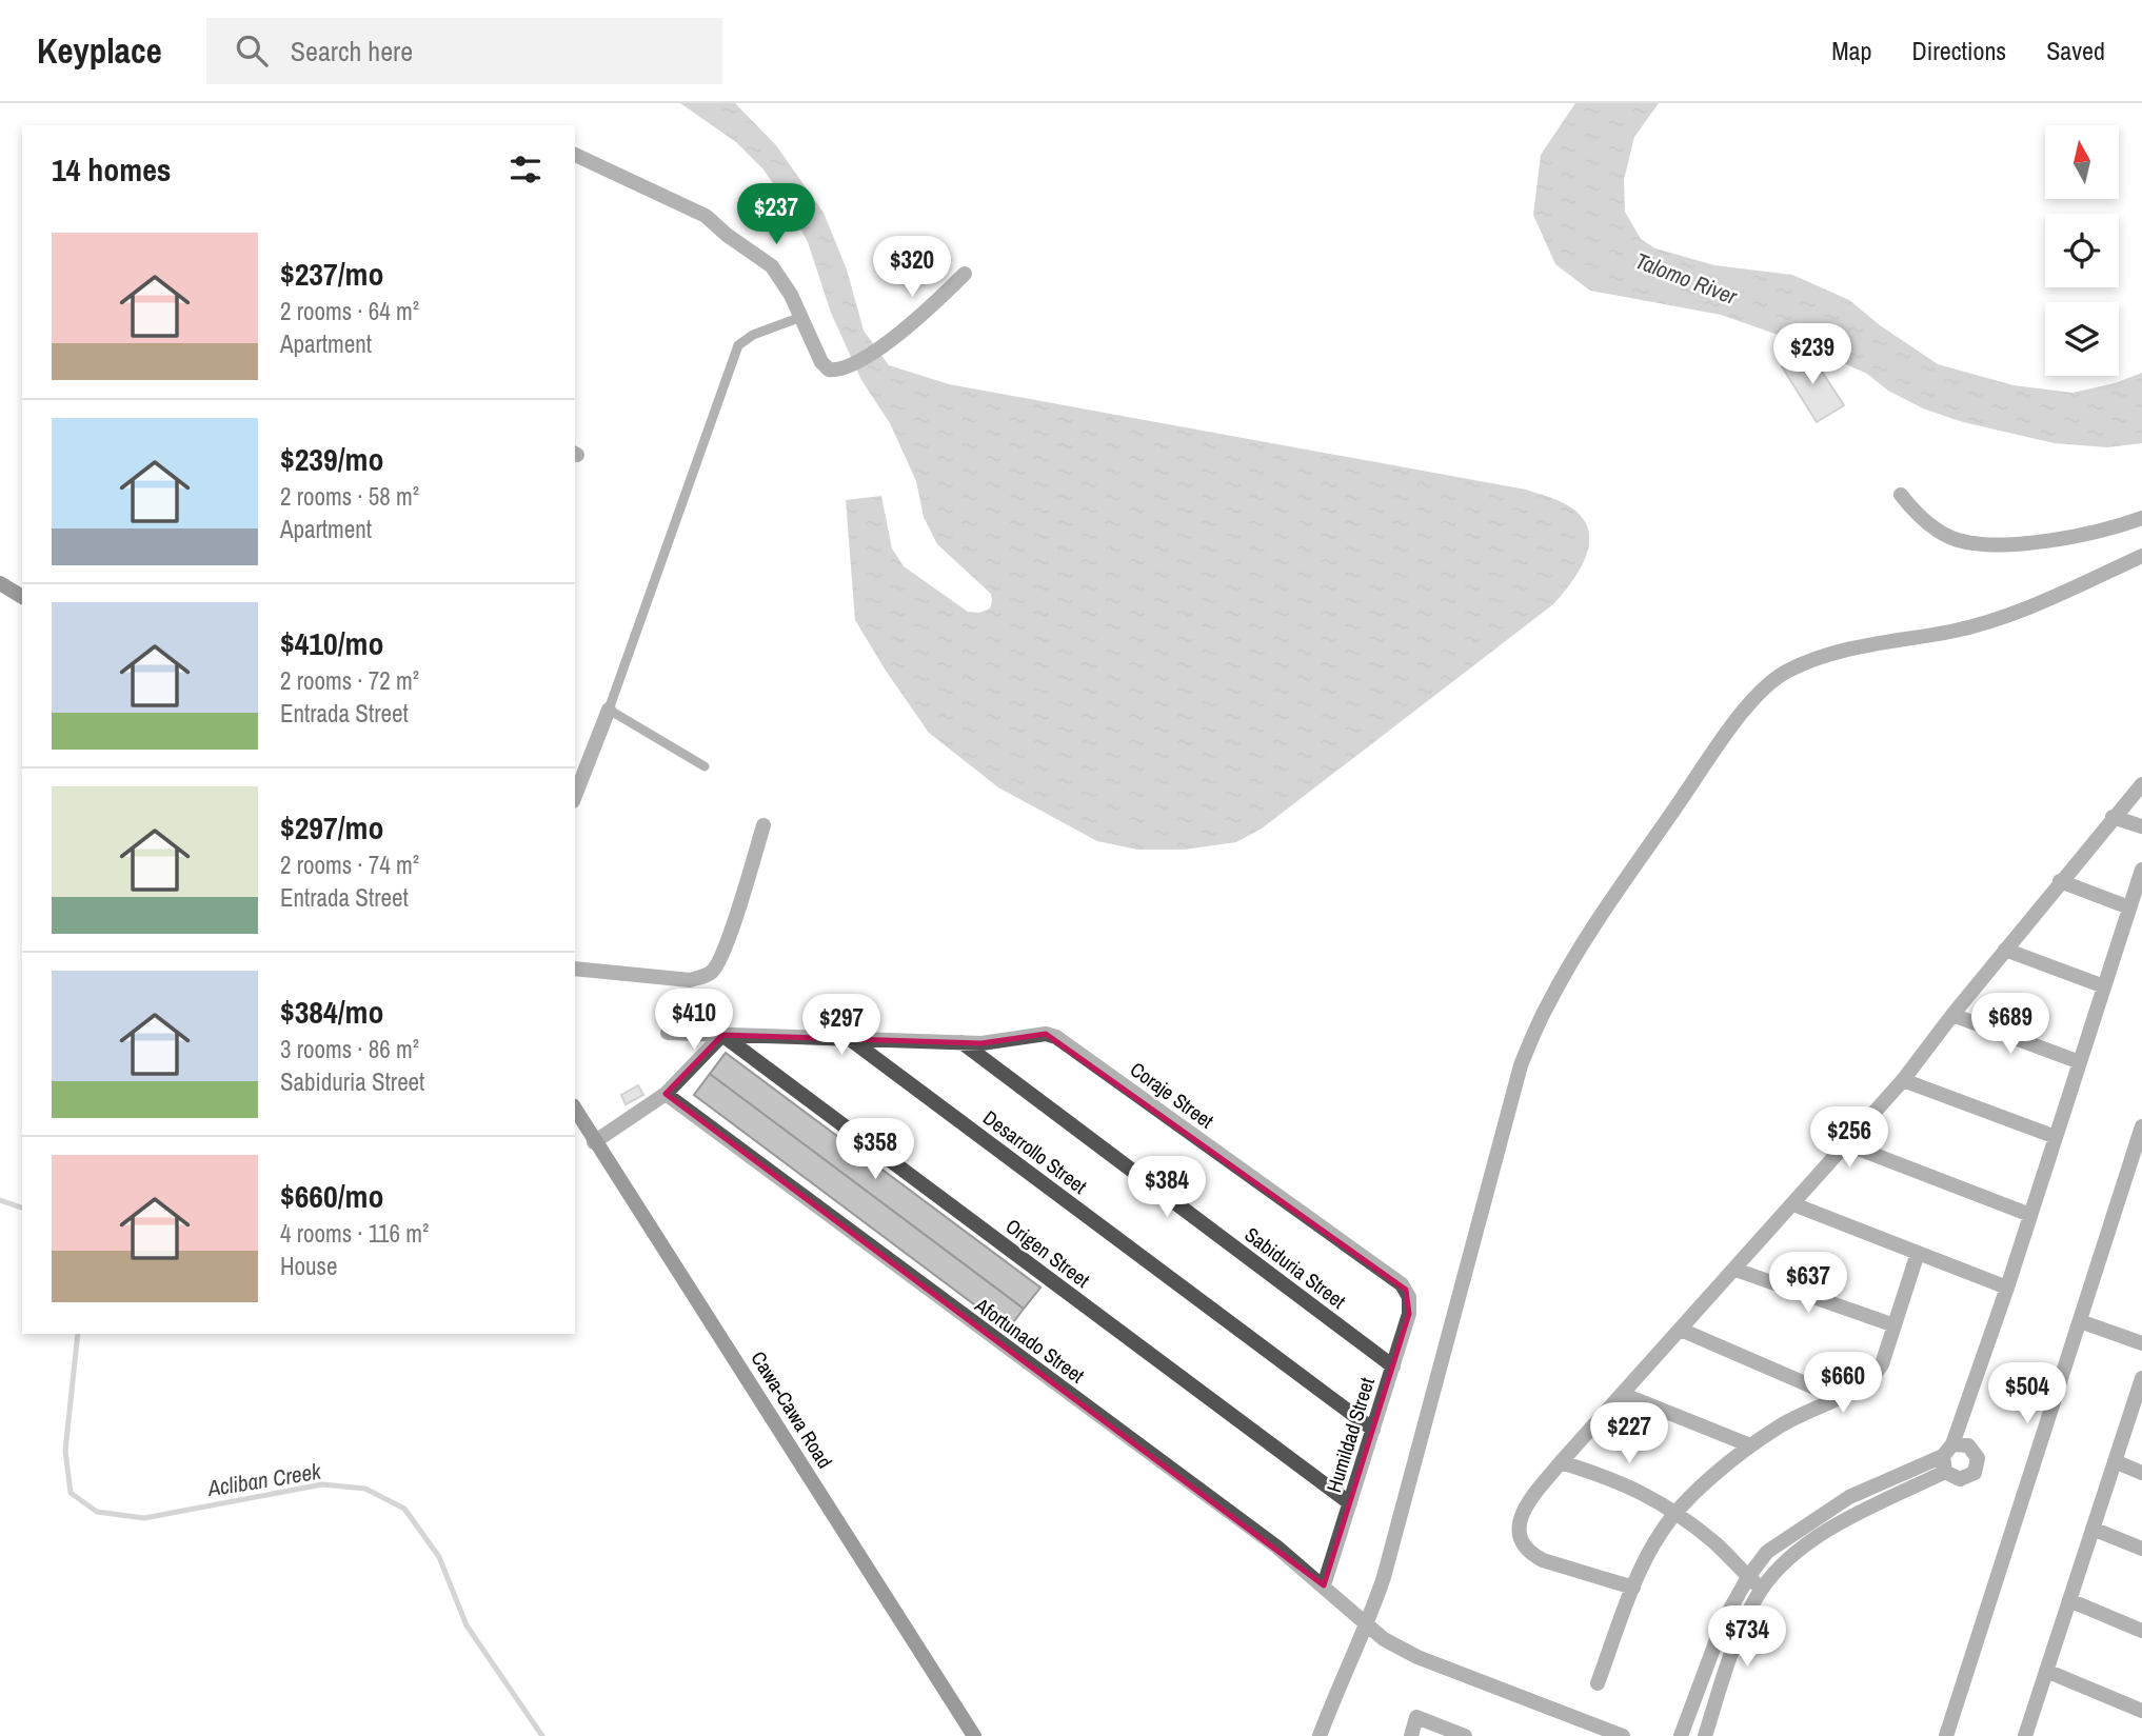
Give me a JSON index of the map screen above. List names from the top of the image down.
{
  "streets": {
    "street": [
      "Coraje Street",
      "Desarrollo Street",
      "Origen Street",
      "Sabiduria Street",
      "Afortunado Street",
      "Cawa-Cawa Road",
      "Humildad Street"
    ]
  },
  "crossings": [
    ["Coraje Street", "Desarrollo Street"],
    ["Coraje Street", "Origen Street"],
    ["Coraje Street", "Sabiduria Street"],
    ["Coraje Street", "Humildad Street"],
    ["Desarrollo Street", "Humildad Street"],
    ["Origen Street", "Humildad Street"],
    ["Sabiduria Street", "Humildad Street"],
    ["Afortunado Street", "Humildad Street"]
  ],
  "water": ["Talomo River", "Acliban Creek"],
  "north": "top",
  "page": {
    "header": "Keyplace",
    "search": "Search here",
    "nav": ["Map", "Directions", "Saved"],
    "heading": "14 homes",
    "price": [
      "$237",
      "$320",
      "$239",
      "$410",
      "$689",
      "$297",
      "$256",
      "$358",
      "$384",
      "$637",
      "$660",
      "$504",
      "$227",
      "$734"
    ],
    "list": [
      {
        "name": "$237/mo",
        "note": "2 rooms · 64 m² · Apartment"
      },
      {
        "name": "$239/mo",
        "note": "2 rooms · 58 m² · Apartment"
      },
      {
        "name": "$410/mo",
        "note": "2 rooms · 72 m² · Entrada Street"
      },
      {
        "name": "$297/mo",
        "note": "2 rooms · 74 m² · Entrada Street"
      },
      {
        "name": "$384/mo",
        "note": "3 rooms · 86 m² · Sabiduria Street"
      },
      {
        "name": "$660/mo",
        "note": "4 rooms · 116 m² · House"
      }
    ]
  }
}
